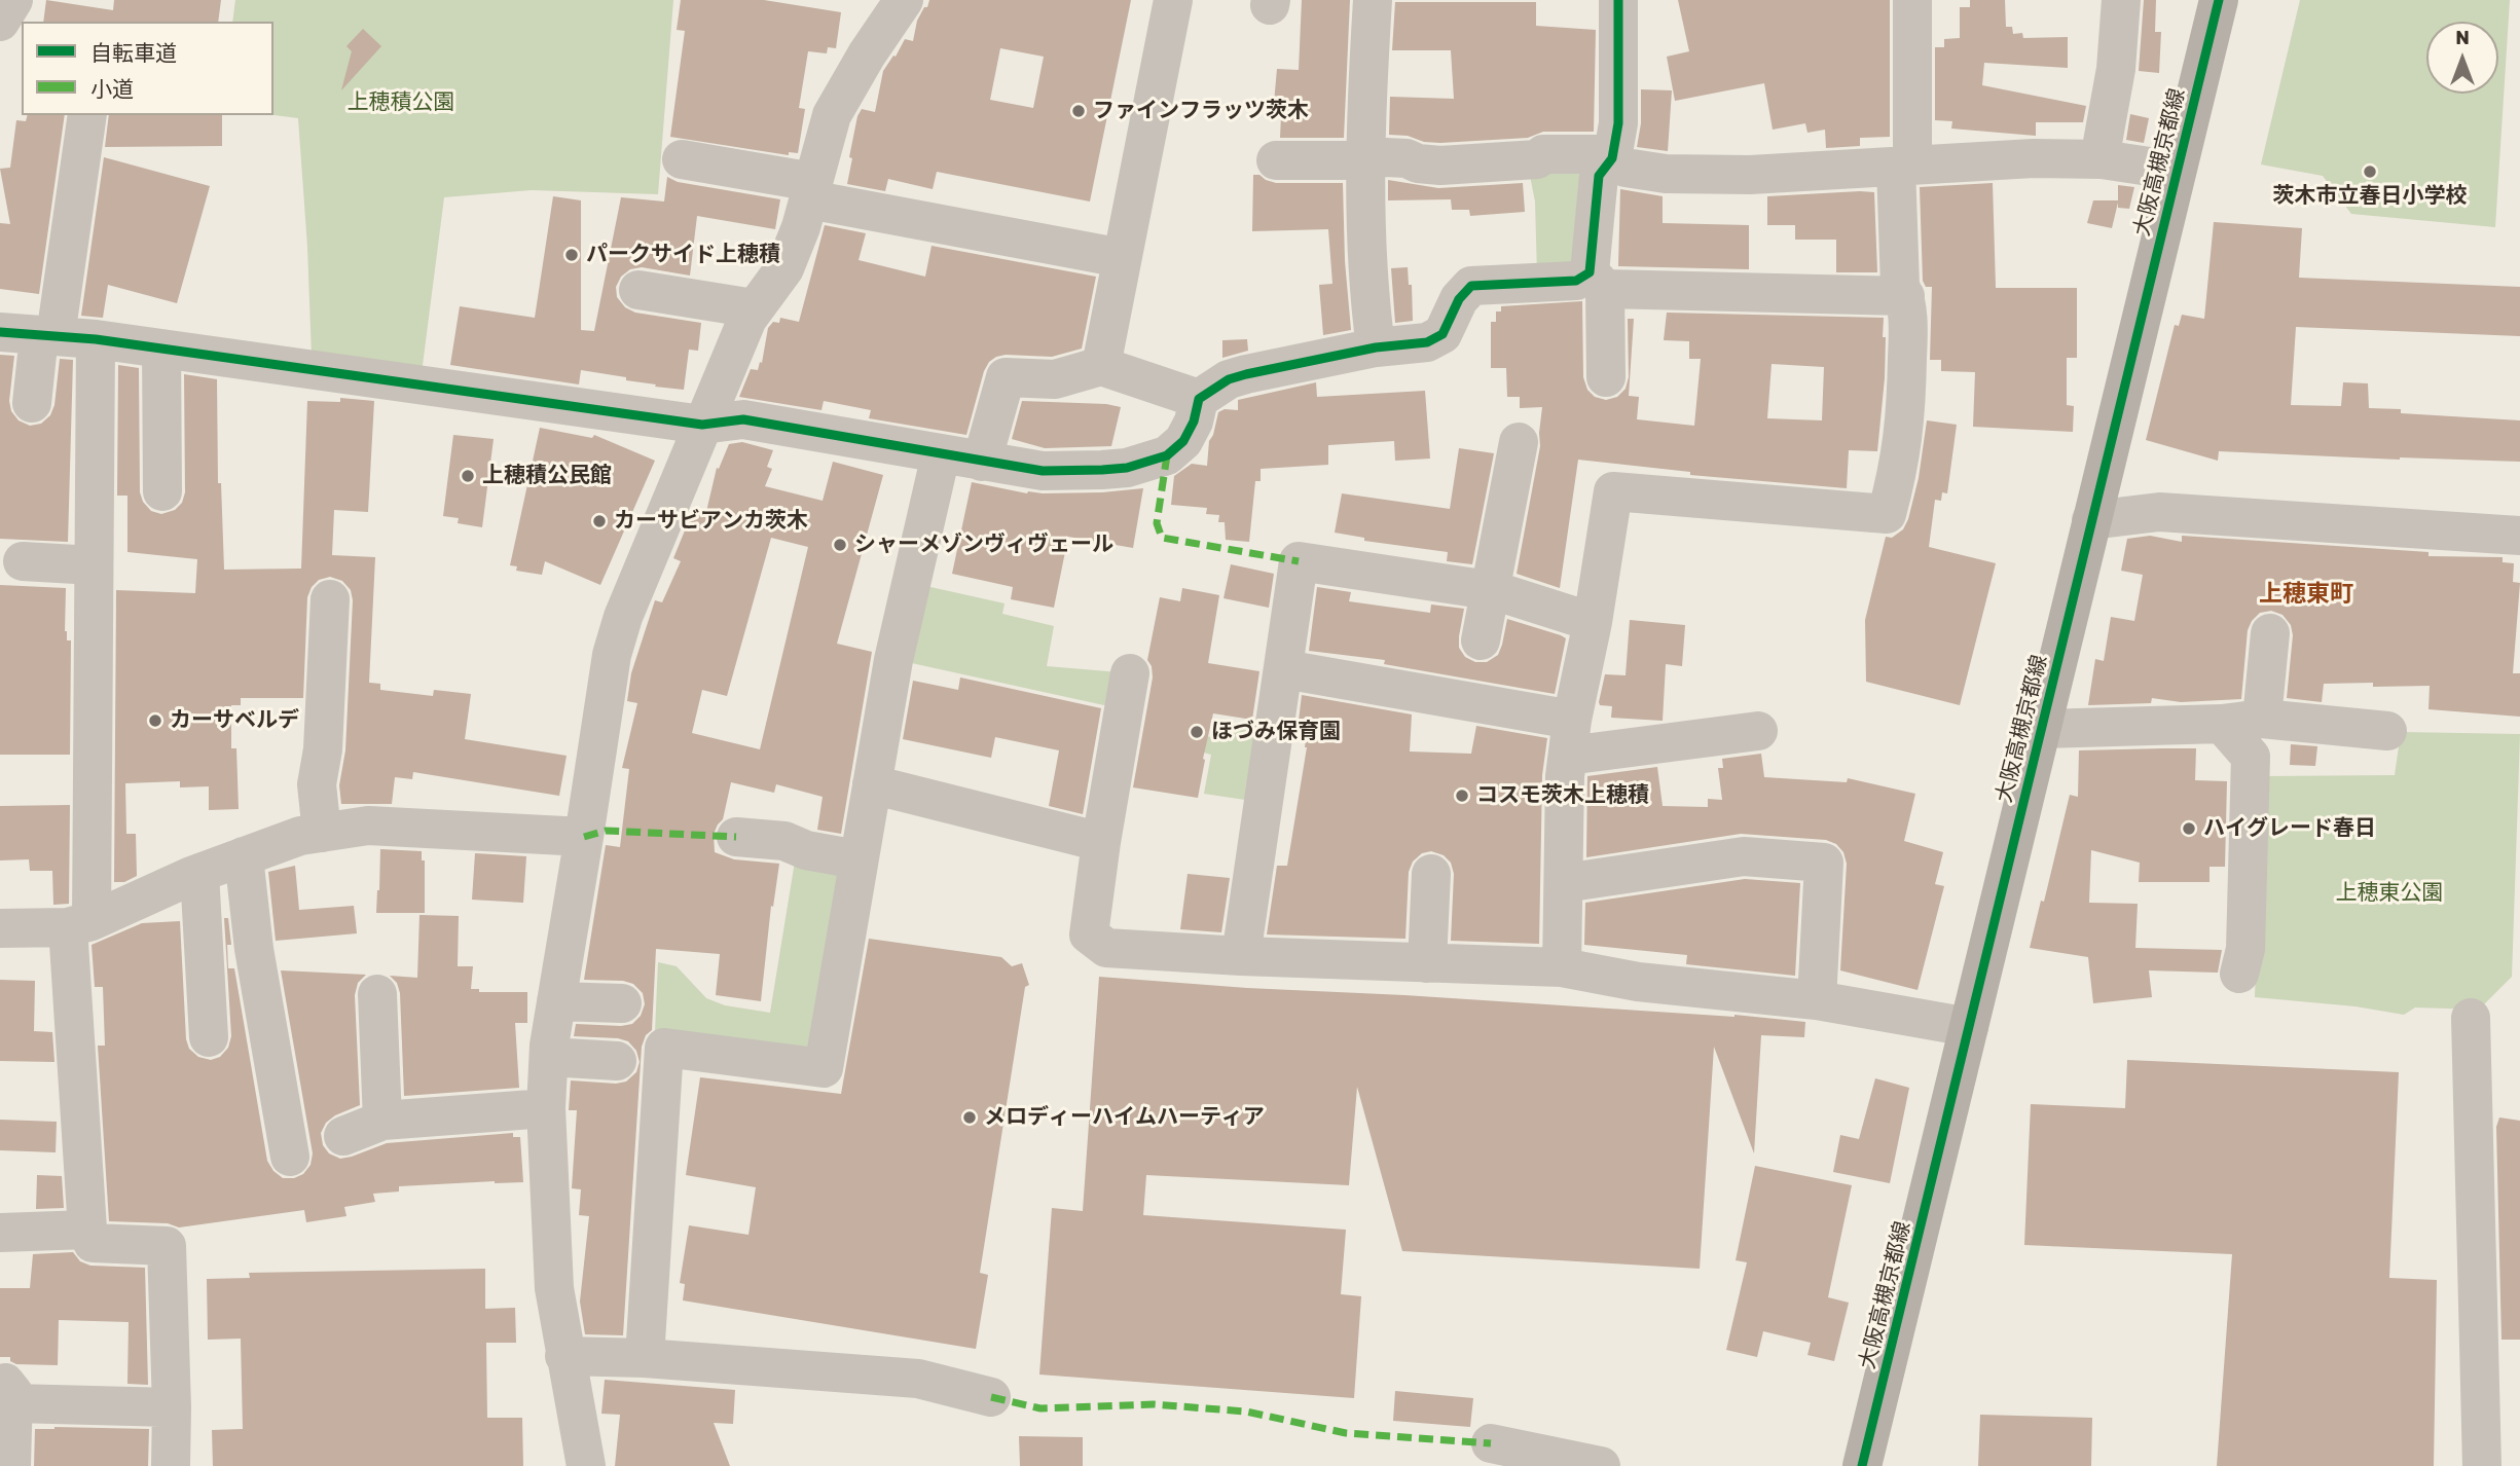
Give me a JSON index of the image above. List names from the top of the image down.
{
  "streets": {
    "main road": ["大阪高槻京都線"]
  },
  "districts": ["上穂東町"],
  "parks": ["上穂積公園", "上穂東公園"],
  "places": [
    "ファインフラッツ茨木",
    "茨木市立春日小学校",
    "パークサイド上穂積",
    "上穂積公民館",
    "カーサビアンカ茨木",
    "シャーメゾンヴィヴェール",
    "カーサベルデ",
    "ほづみ保育園",
    "コスモ茨木上穂積",
    "ハイグレード春日",
    "メロディーハイムハーティア"
  ],
  "legend": ["自転車道", "小道"],
  "north": "top"
}
